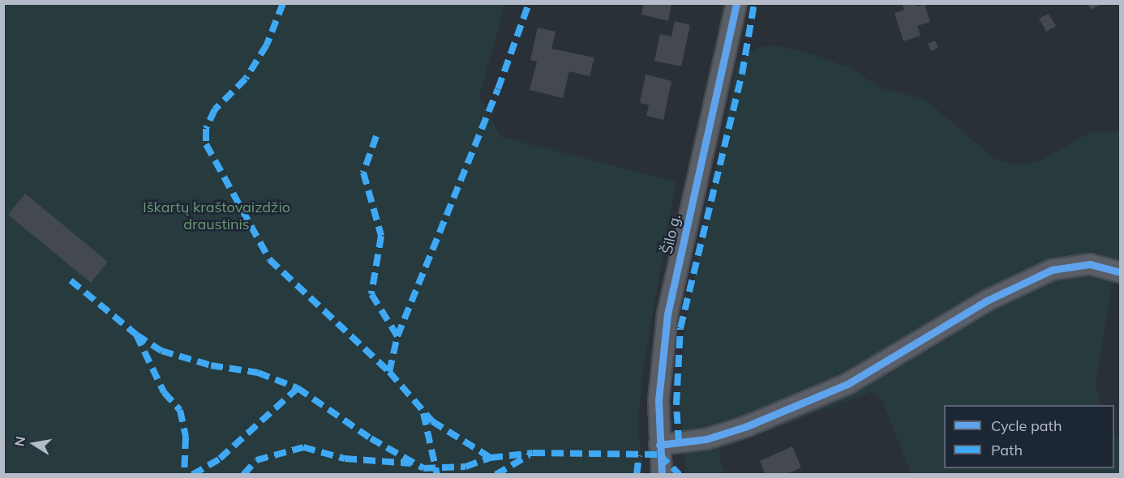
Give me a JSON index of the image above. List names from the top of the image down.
{
  "streets": {
    "street": ["Šilo g."]
  },
  "parks": ["Iškartų kraštovaizdžio draustinis"],
  "legend": ["Cycle path", "Path"],
  "north": "left"
}
